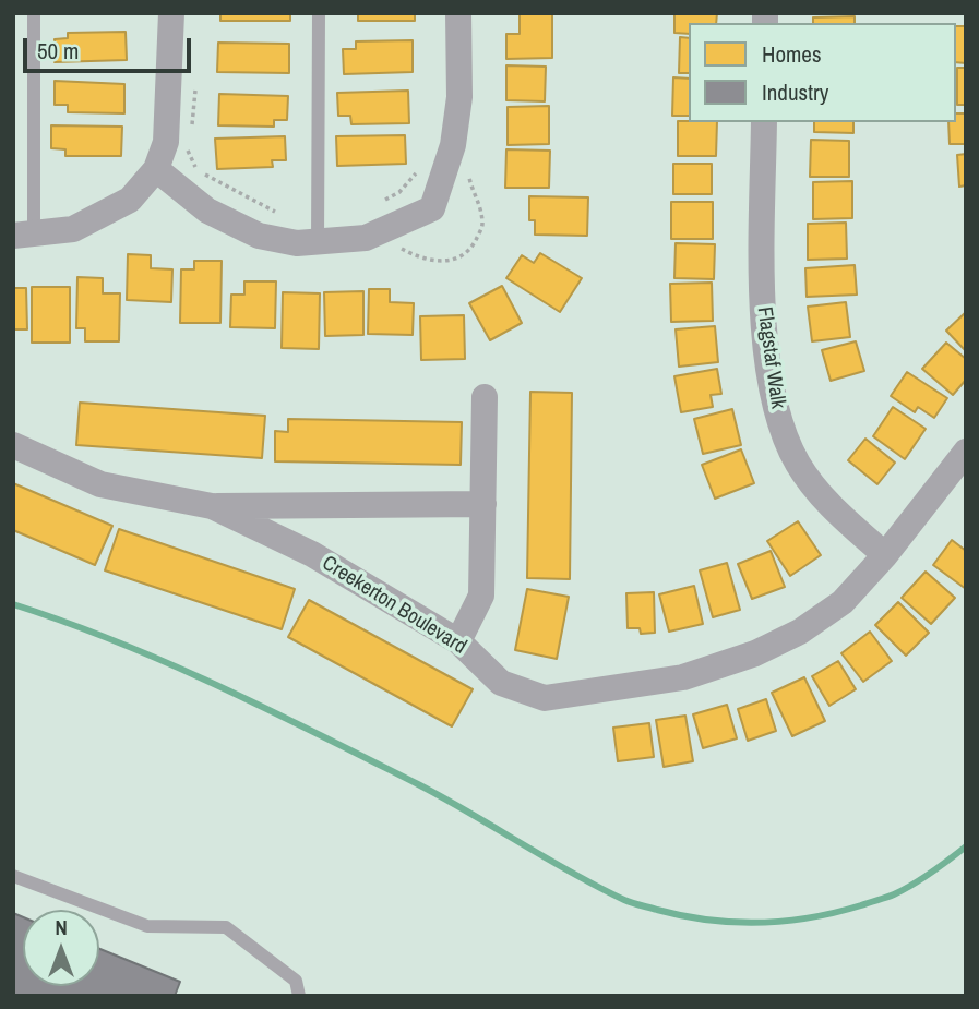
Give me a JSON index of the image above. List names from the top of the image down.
{
  "streets": {
    "street": ["Flagstaf Walk", "Creekerton Boulevard"]
  },
  "crossings": [
    ["Flagstaf Walk", "Creekerton Boulevard"]
  ],
  "legend": ["Homes", "Industry"],
  "scale_bar": "50 m",
  "north": "top"
}
